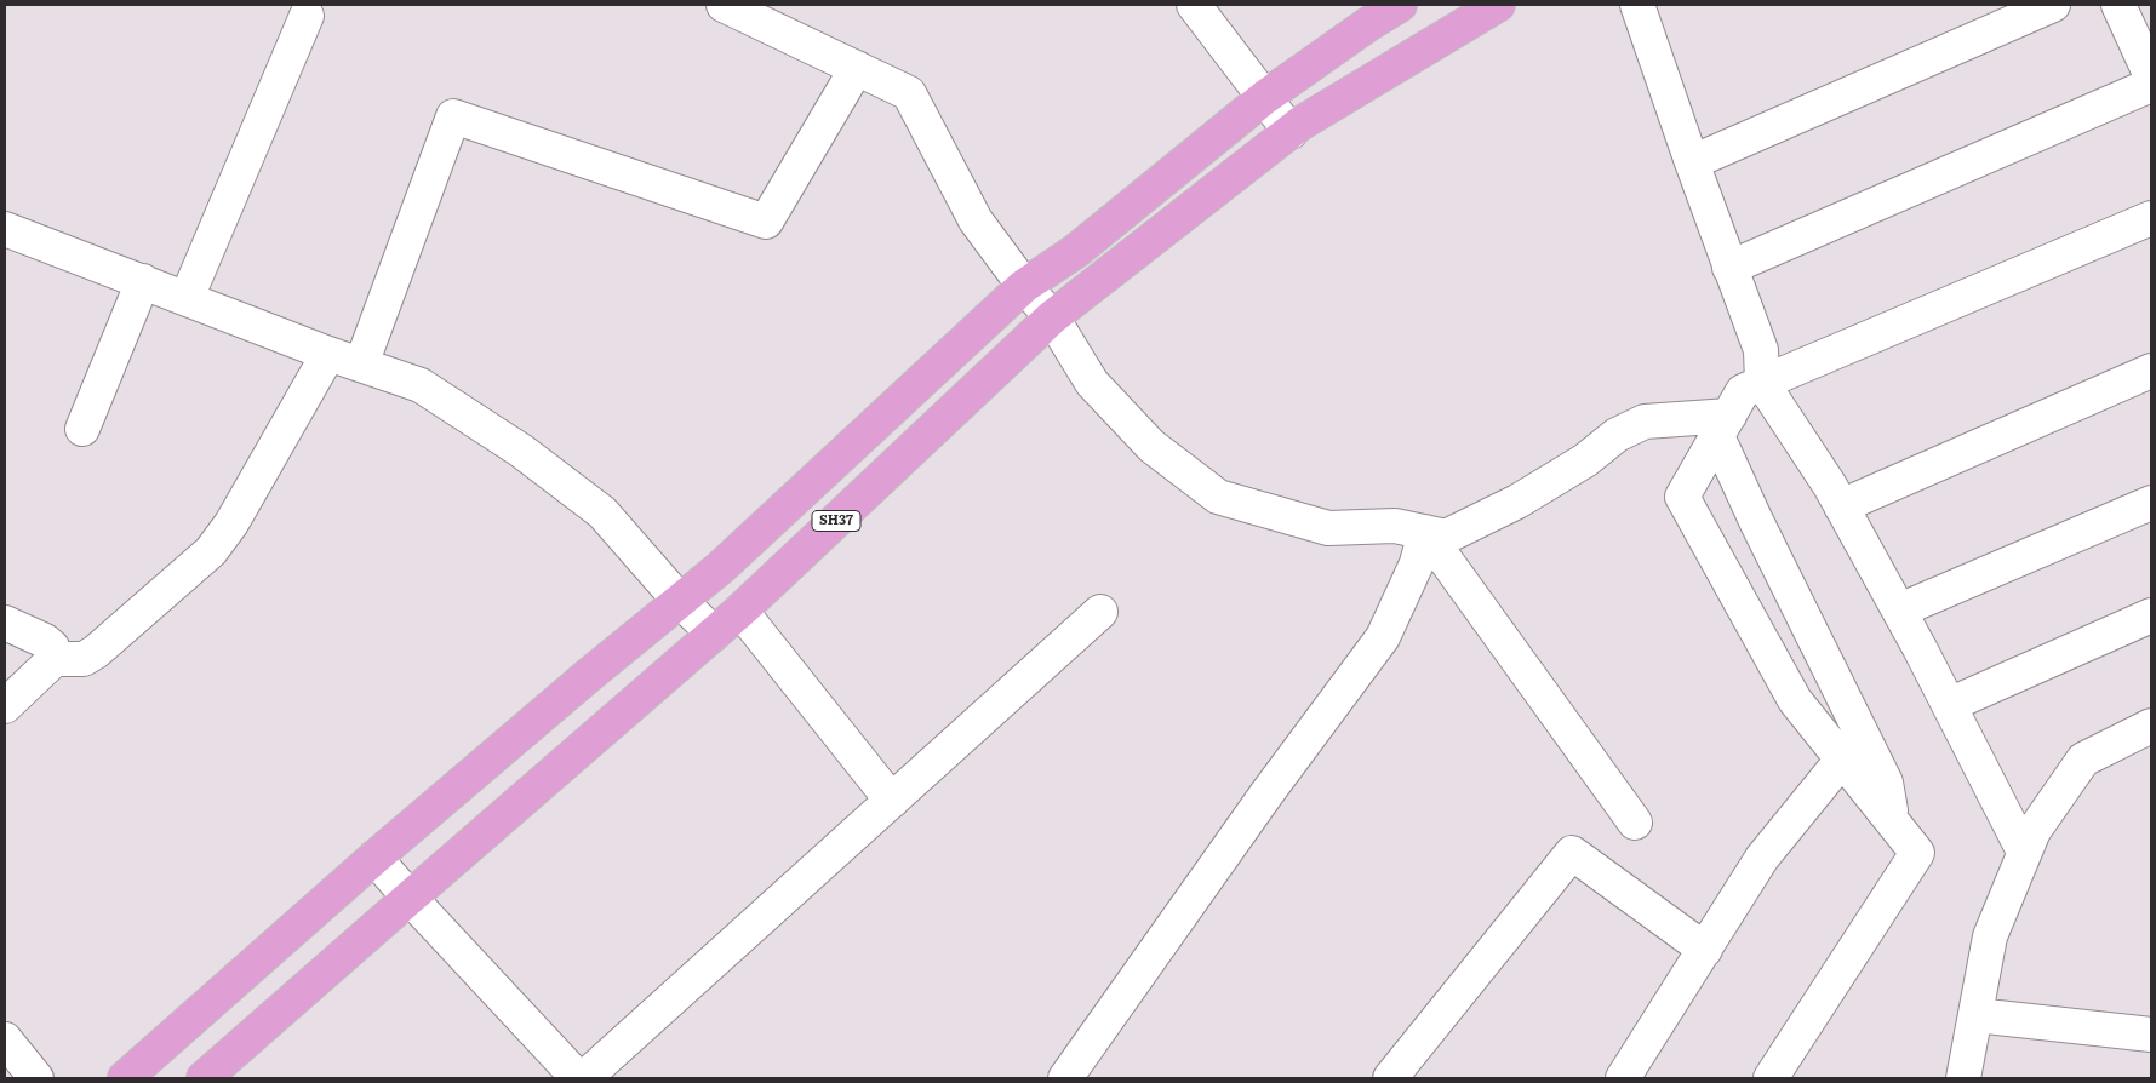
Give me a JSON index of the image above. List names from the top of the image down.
{
  "streets": {
    "main road": ["SH37"]
  }
}
